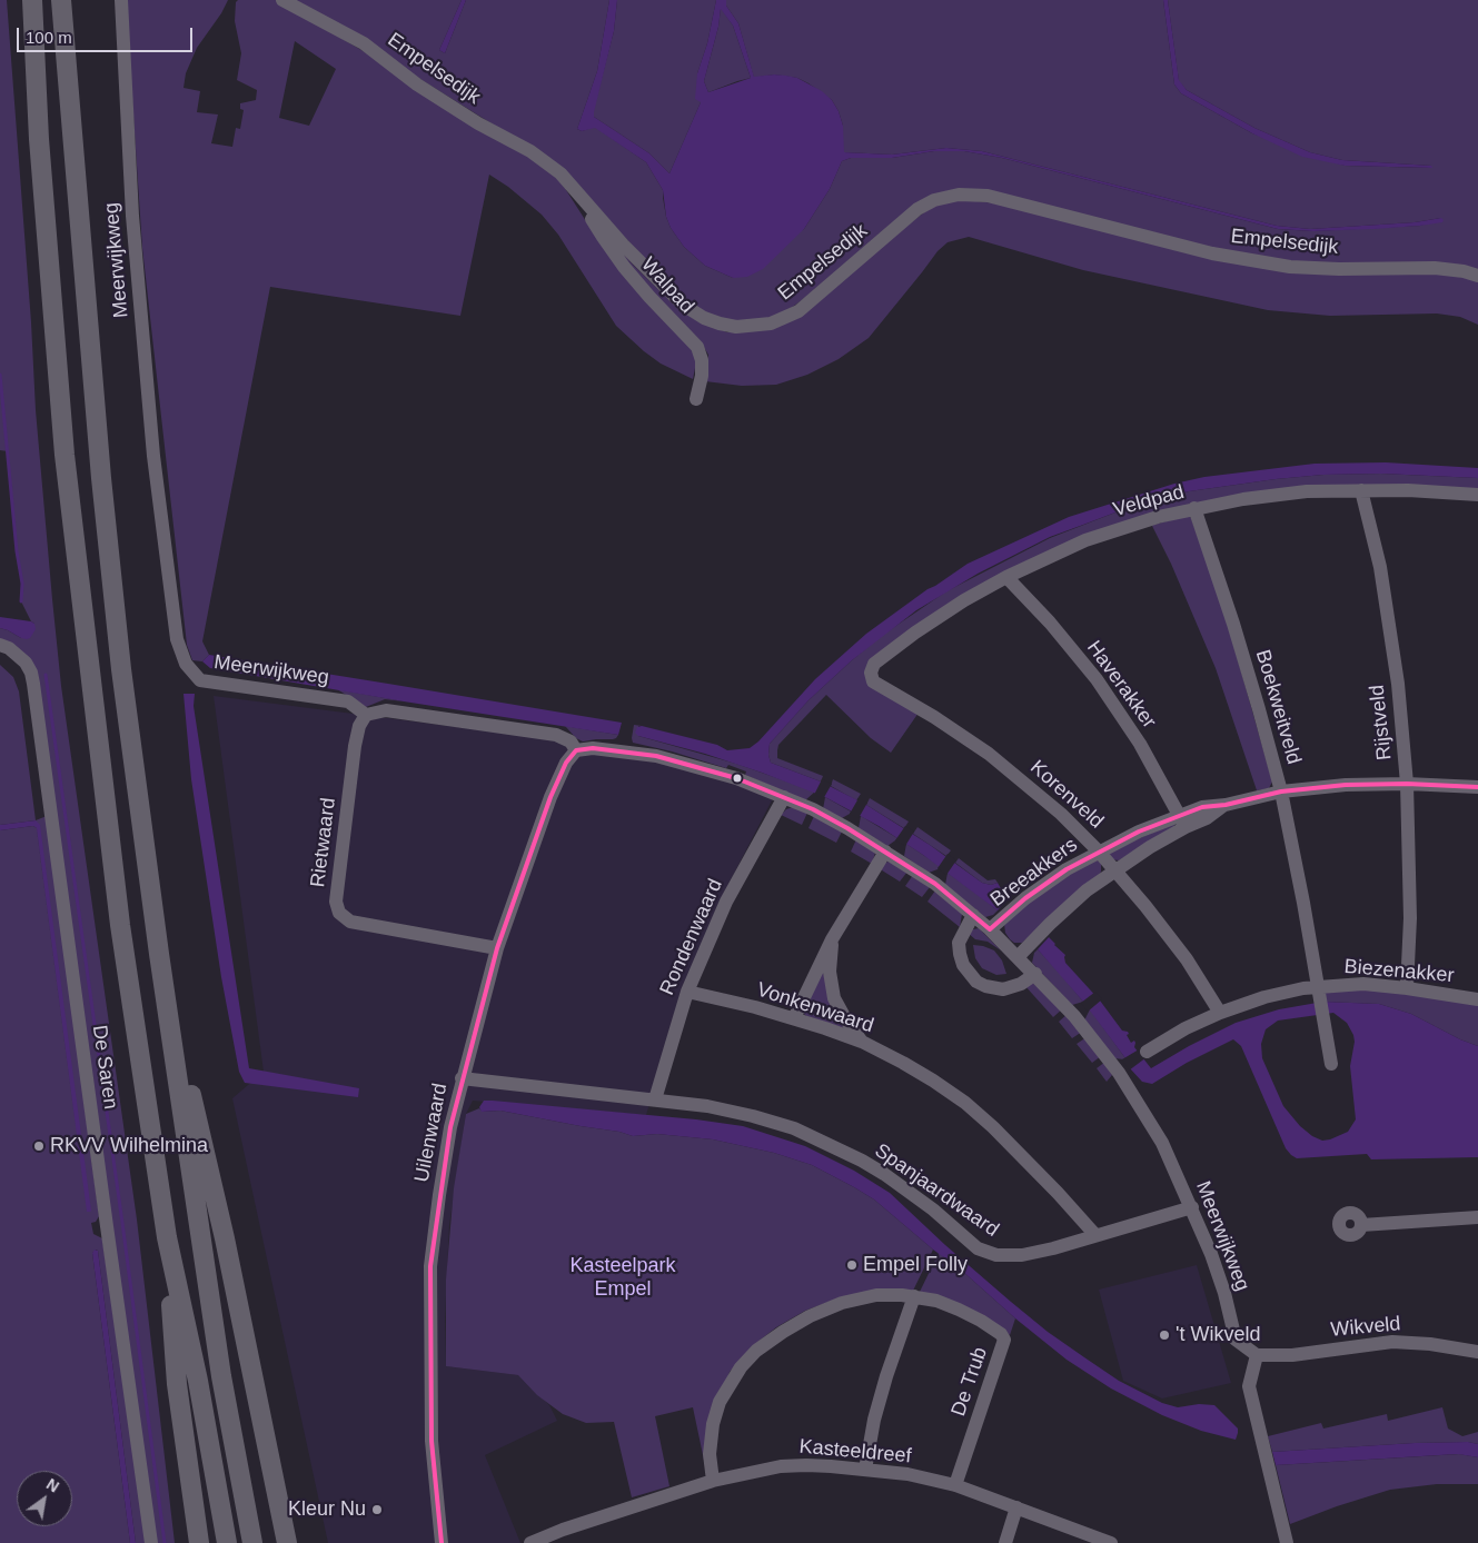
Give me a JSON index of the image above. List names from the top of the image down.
{
  "streets": {
    "street": [
      "Empelsedijk",
      "Meerwijkweg",
      "Walpad",
      "Veldpad",
      "Haverakker",
      "Boekweitveld",
      "Rijstveld",
      "Korenveld",
      "Rietwaard",
      "Breeakkers",
      "Rondenwaard",
      "Biezenakker",
      "Vonkenwaard",
      "De Saren",
      "Uilenwaard",
      "Spanjaardwaard",
      "Wikveld",
      "De Trub",
      "Kasteeldreef"
    ]
  },
  "crossings": [
    ["Empelsedijk", "Walpad"],
    ["Meerwijkweg", "Rietwaard"],
    ["Meerwijkweg", "Breeakkers"],
    ["Meerwijkweg", "Rondenwaard"],
    ["Meerwijkweg", "Uilenwaard"],
    ["Meerwijkweg", "Spanjaardwaard"],
    ["Meerwijkweg", "Wikveld"],
    ["Veldpad", "Haverakker"],
    ["Veldpad", "Boekweitveld"],
    ["Veldpad", "Rijstveld"],
    ["Veldpad", "Korenveld"],
    ["Haverakker", "Breeakkers"],
    ["Boekweitveld", "Breeakkers"],
    ["Boekweitveld", "Biezenakker"],
    ["Rijstveld", "Breeakkers"],
    ["Rijstveld", "Biezenakker"],
    ["Korenveld", "Breeakkers"],
    ["Korenveld", "Biezenakker"],
    ["Rietwaard", "Uilenwaard"],
    ["Rondenwaard", "Vonkenwaard"],
    ["Rondenwaard", "Spanjaardwaard"],
    ["Vonkenwaard", "Spanjaardwaard"],
    ["Uilenwaard", "Spanjaardwaard"],
    ["De Trub", "Kasteeldreef"]
  ],
  "parks": ["Kasteelpark Empel"],
  "places": [
    "RKVV Wilhelmina",
    "Empel Folly",
    "'t Wikveld",
    "Kleur Nu"
  ],
  "scale_bar": "100 m",
  "north": "top right"
}
